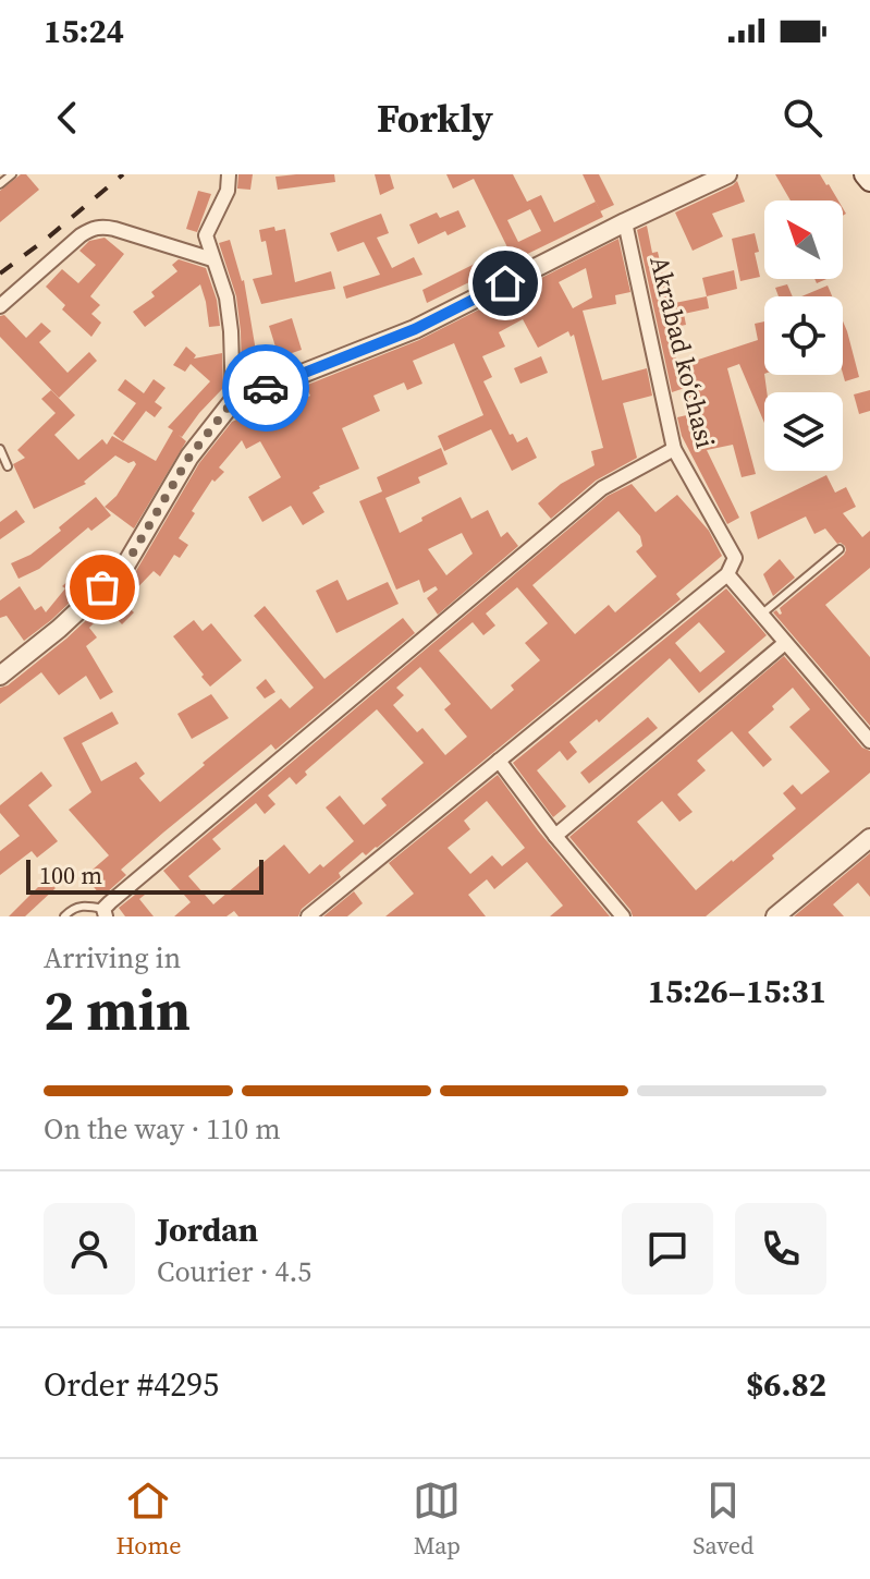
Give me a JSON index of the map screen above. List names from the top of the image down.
{
  "streets": {
    "street": ["Akrabad koʻchasi"]
  },
  "scale_bar": "100 m",
  "north": "top left",
  "page": {
    "status": "15:24",
    "header": "Forkly",
    "scale": "100 m",
    "heading": ["2 min", "Arriving in", "15:26–15:31"],
    "panel": [
      "Jordan",
      "Courier · 4.5",
      "Order #4295",
      "$6.82"
    ],
    "bar": "On the way · 110 m",
    "tabs": ["Home", "Map", "Saved"]
  }
}
